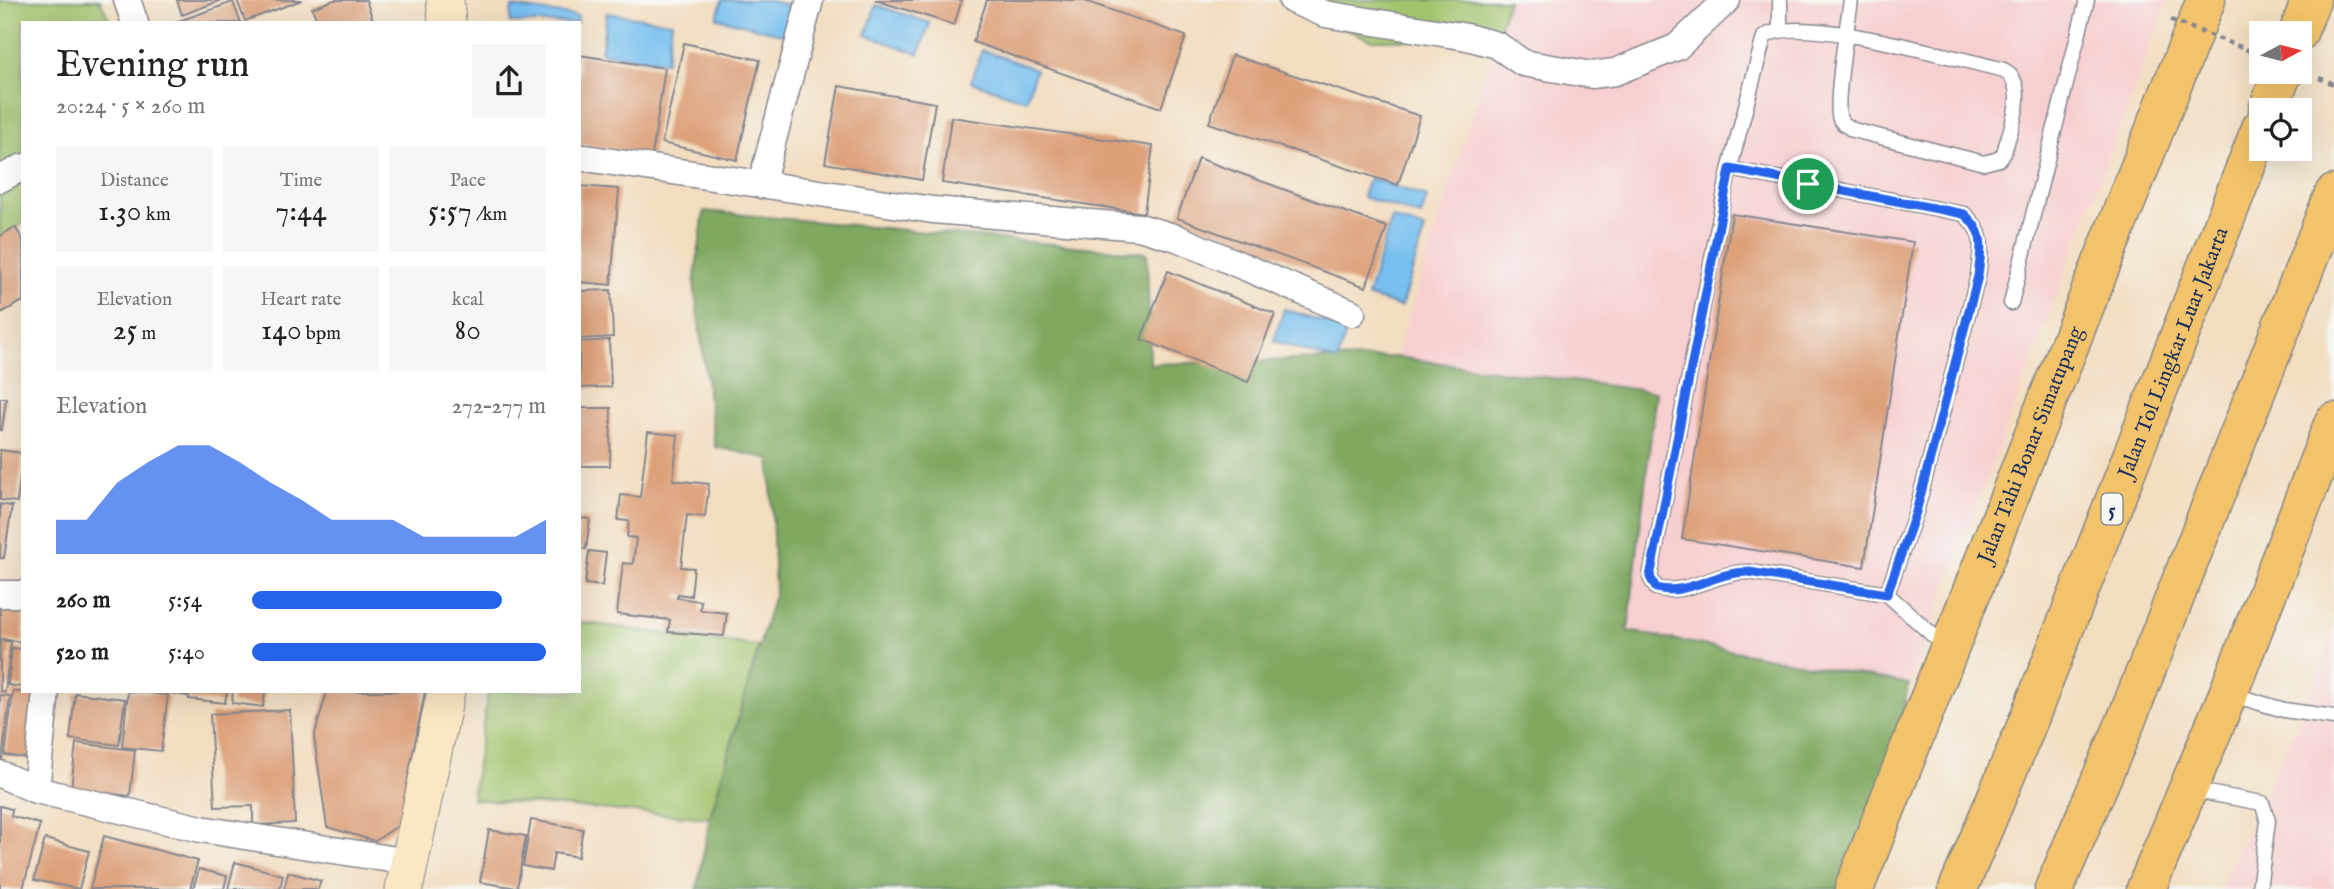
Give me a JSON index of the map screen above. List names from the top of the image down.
{
  "streets": {
    "highway": ["Jalan Tol Lingkar Luar Jakarta", "Jalan Tahi Bonar Simatupang", "5"]
  },
  "north": "right",
  "page": {
    "heading": ["Evening run", "20:24 · 5 × 260 m"],
    "stats": [
      ["Distance", "1.30 km"],
      ["Time", "7:44"],
      ["Pace", "5:57 /km"],
      ["Elevation", "25 m"],
      ["Heart rate", "140 bpm"],
      ["kcal", "80"]
    ],
    "chart": ["Elevation", "272–277 m"],
    "list": [
      {
        "name": "260 m",
        "note": "5:54"
      },
      {
        "name": "520 m",
        "note": "5:40"
      }
    ]
  }
}
